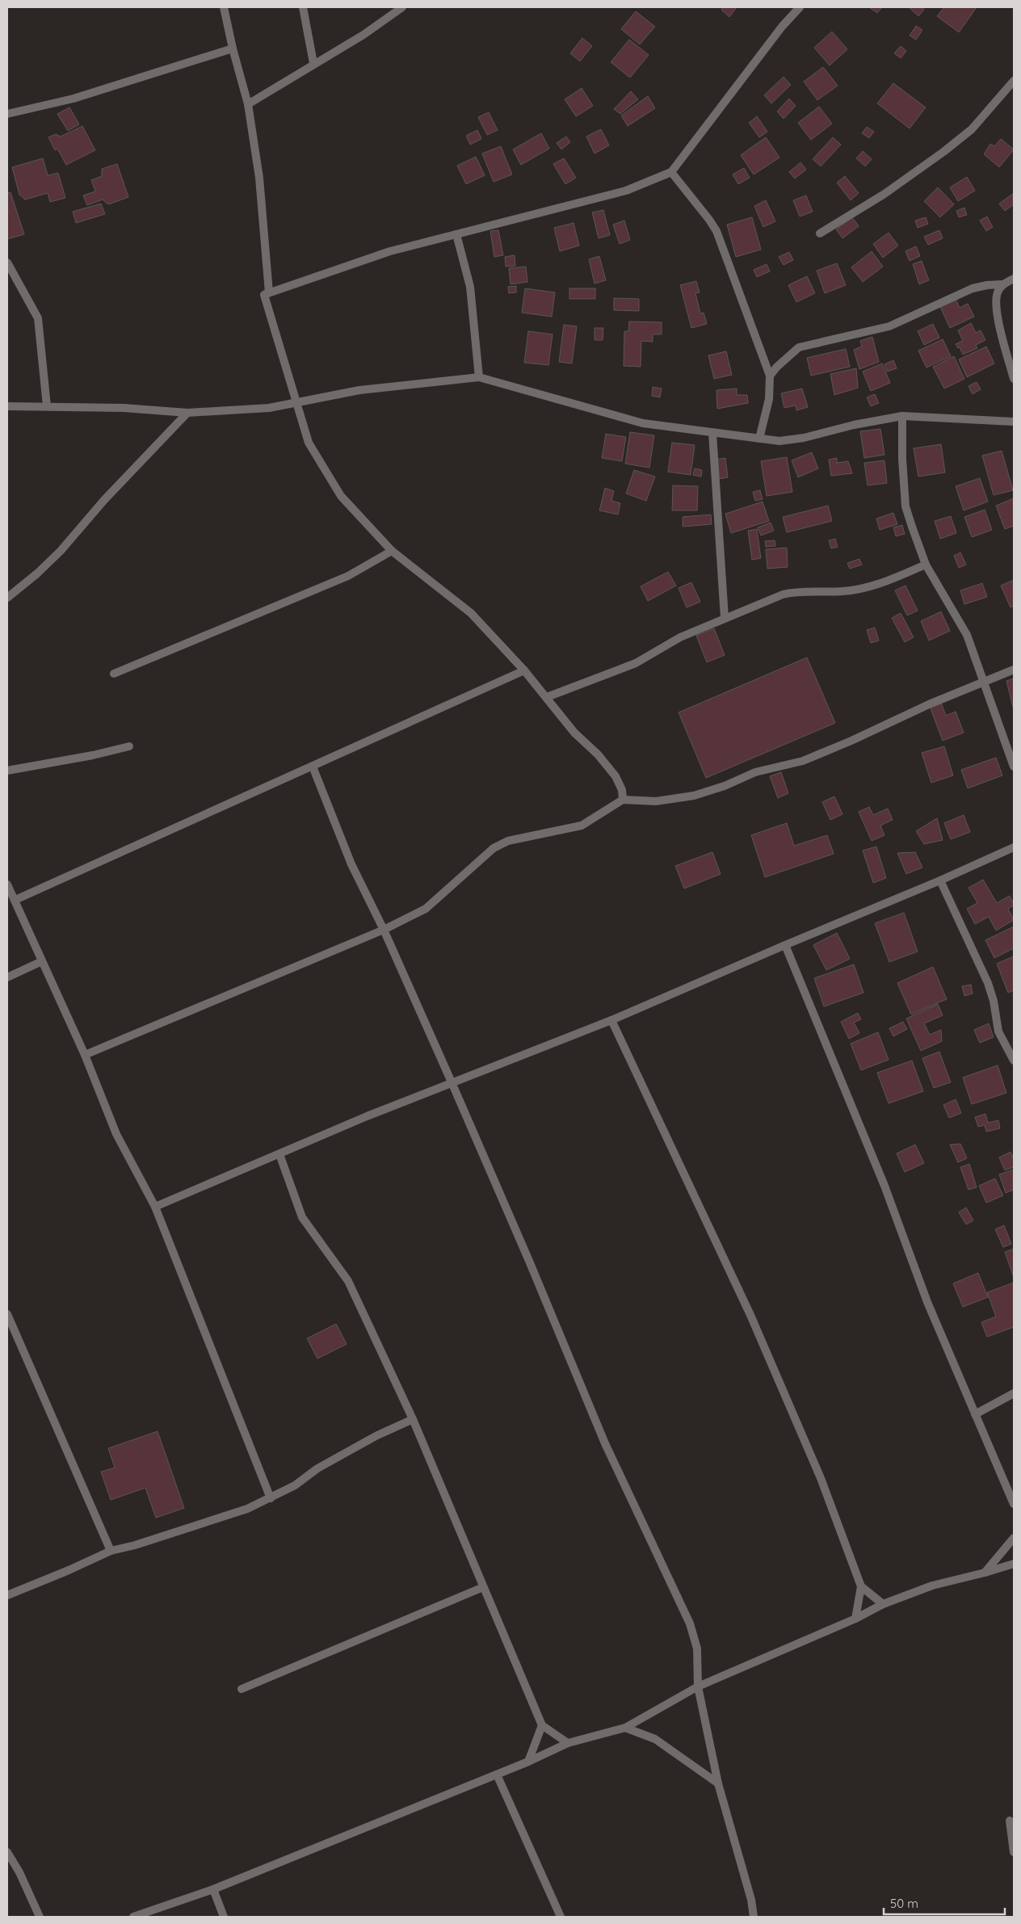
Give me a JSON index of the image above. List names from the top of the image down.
{
  "scale_bar": "50 m"
}
